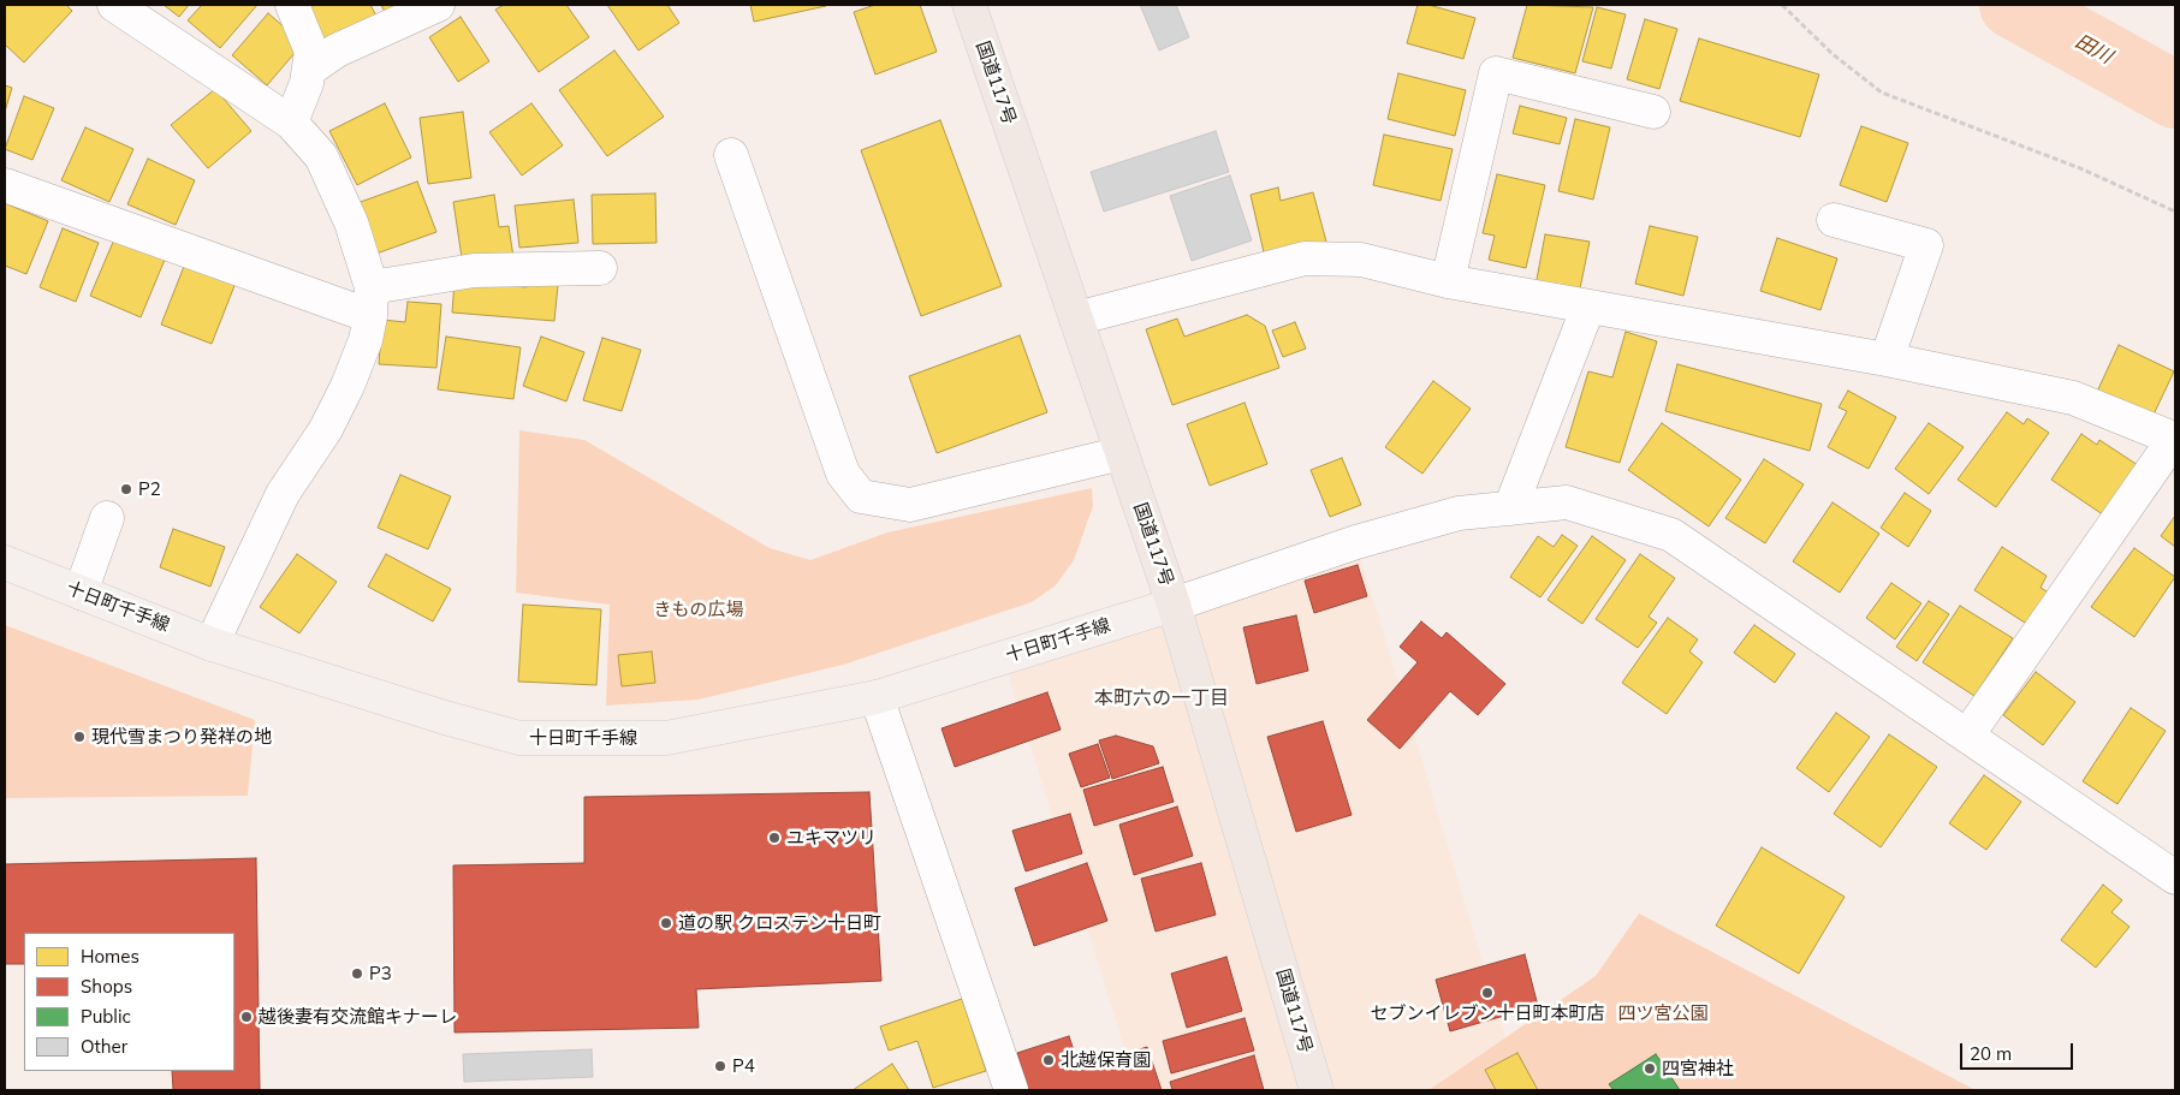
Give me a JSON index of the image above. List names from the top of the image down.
{
  "streets": {
    "highway": ["国道117号"],
    "main road": ["十日町千手線"]
  },
  "crossings": [
    ["国道117号", "十日町千手線"]
  ],
  "districts": ["本町六の一丁目"],
  "water": ["田川"],
  "parks": ["きもの広場", "四ツ宮公園"],
  "places": [
    "P2",
    "現代雪まつり発祥の地",
    "ユキマツリ",
    "道の駅 クロステン十日町",
    "P3",
    "セブンイレブン十日町本町店",
    "越後妻有交流館キナーレ",
    "北越保育園",
    "P4",
    "四宮神社"
  ],
  "legend": [
    "Homes",
    "Shops",
    "Public",
    "Other"
  ],
  "scale_bar": "20 m"
}
